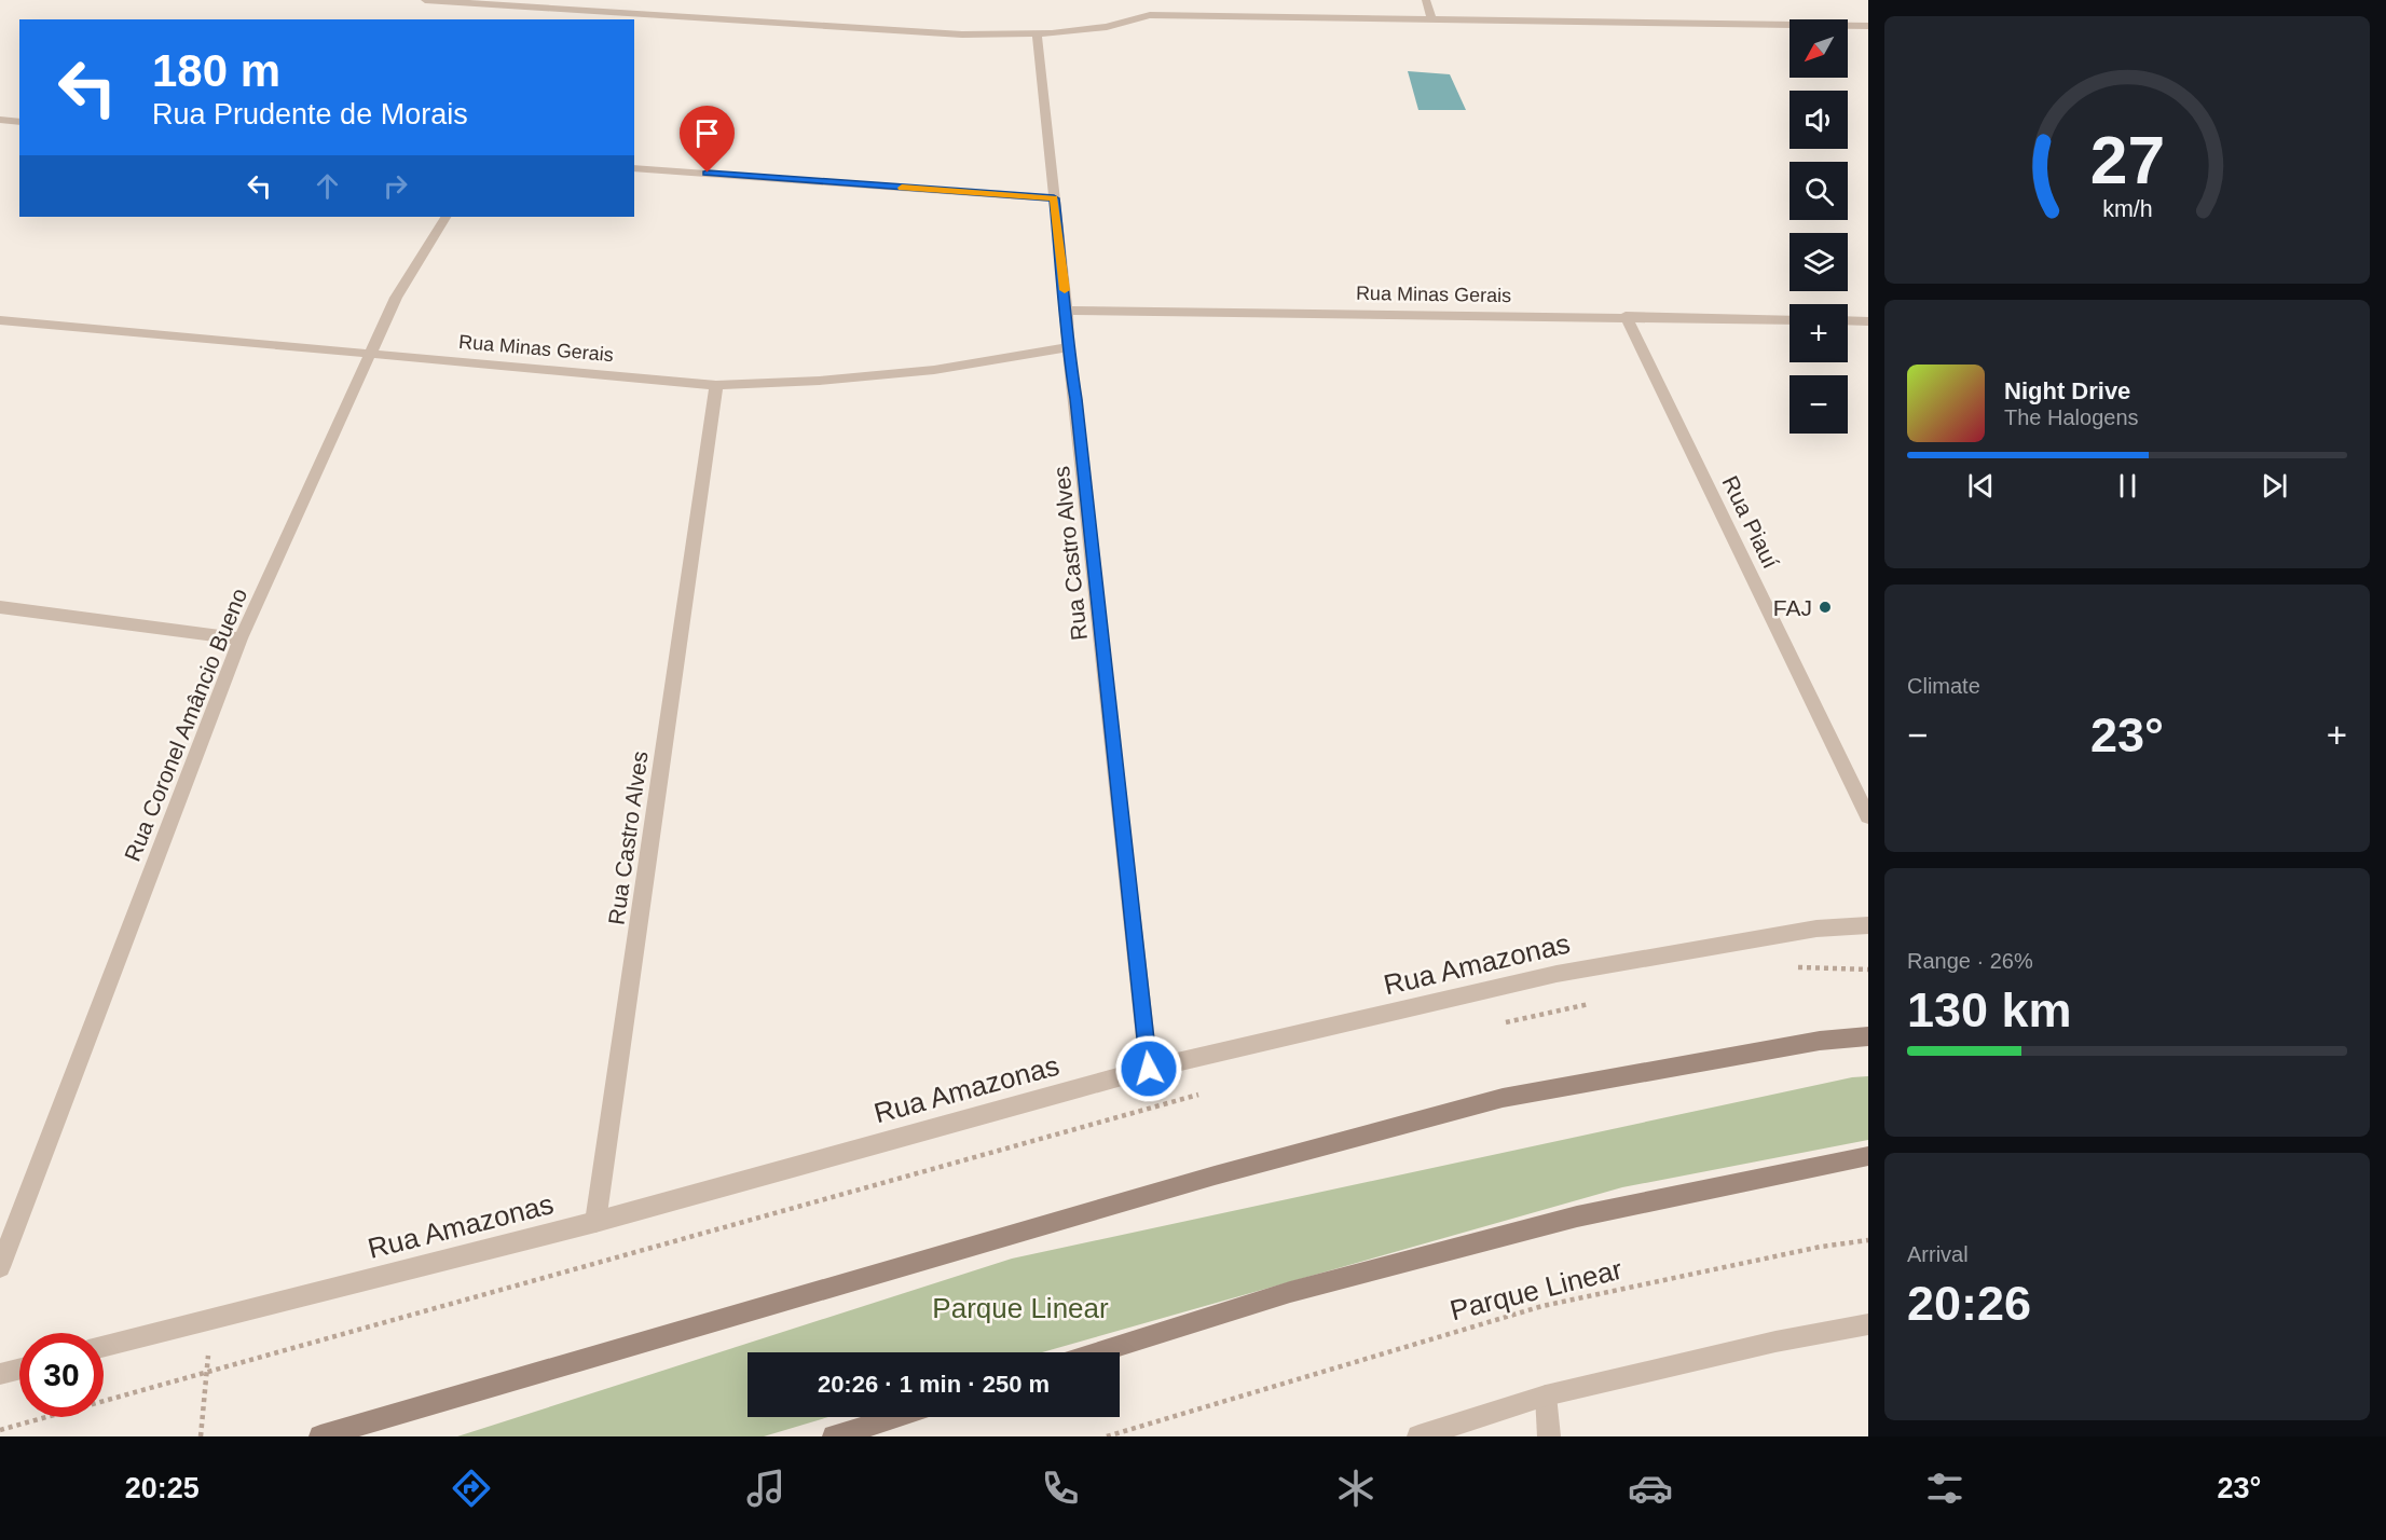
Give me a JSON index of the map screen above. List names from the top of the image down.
{
  "streets": {
    "street": [
      "Rua Minas Gerais",
      "Rua Piauí",
      "Rua Castro Alves",
      "Rua Coronel Amâncio Bueno",
      "Rua Amazonas"
    ],
    "path": ["Parque Linear"]
  },
  "crossings": [
    ["Rua Minas Gerais", "Rua Piauí"],
    ["Rua Minas Gerais", "Rua Castro Alves"],
    ["Rua Minas Gerais", "Rua Coronel Amâncio Bueno"],
    ["Rua Castro Alves", "Rua Amazonas"]
  ],
  "parks": ["Parque Linear"],
  "places": ["FAJ"],
  "north": "bottom left",
  "page": {
    "map_buttons": ["+", "−"],
    "turn": ["180 m", "Rua Prudente de Morais"],
    "song": ["Night Drive", "The Halogens"],
    "tile": [
      "Climate",
      ["Range · 26%", "130 km"],
      ["Arrival", "20:26"]
    ],
    "heat": ["−", "23°", "+"],
    "limit": "30",
    "trip": "20:26 · 1 min · 250 m",
    "tabs": ["20:25", "23°"],
    "gauge": ["27", "km/h"]
  }
}
